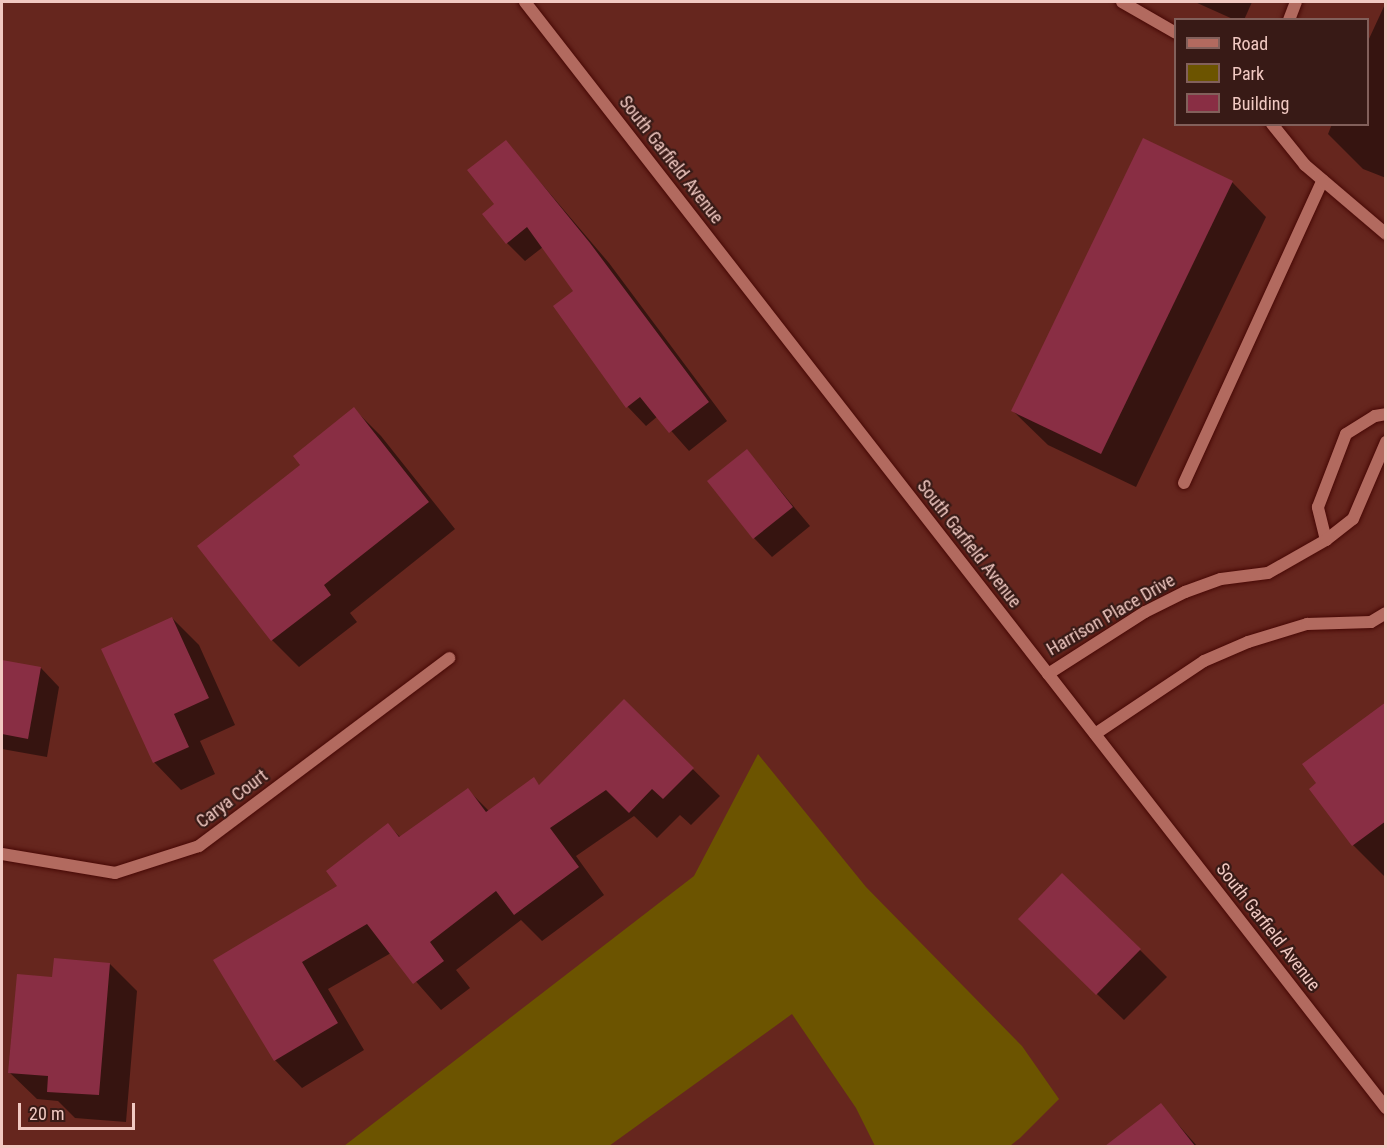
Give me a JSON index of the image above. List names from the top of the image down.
{
  "streets": {
    "street": ["South Garfield Avenue", "Harrison Place Drive", "Carya Court"]
  },
  "crossings": [
    ["South Garfield Avenue", "Harrison Place Drive"]
  ],
  "legend": ["Road", "Park", "Building"],
  "scale_bar": "20 m"
}
